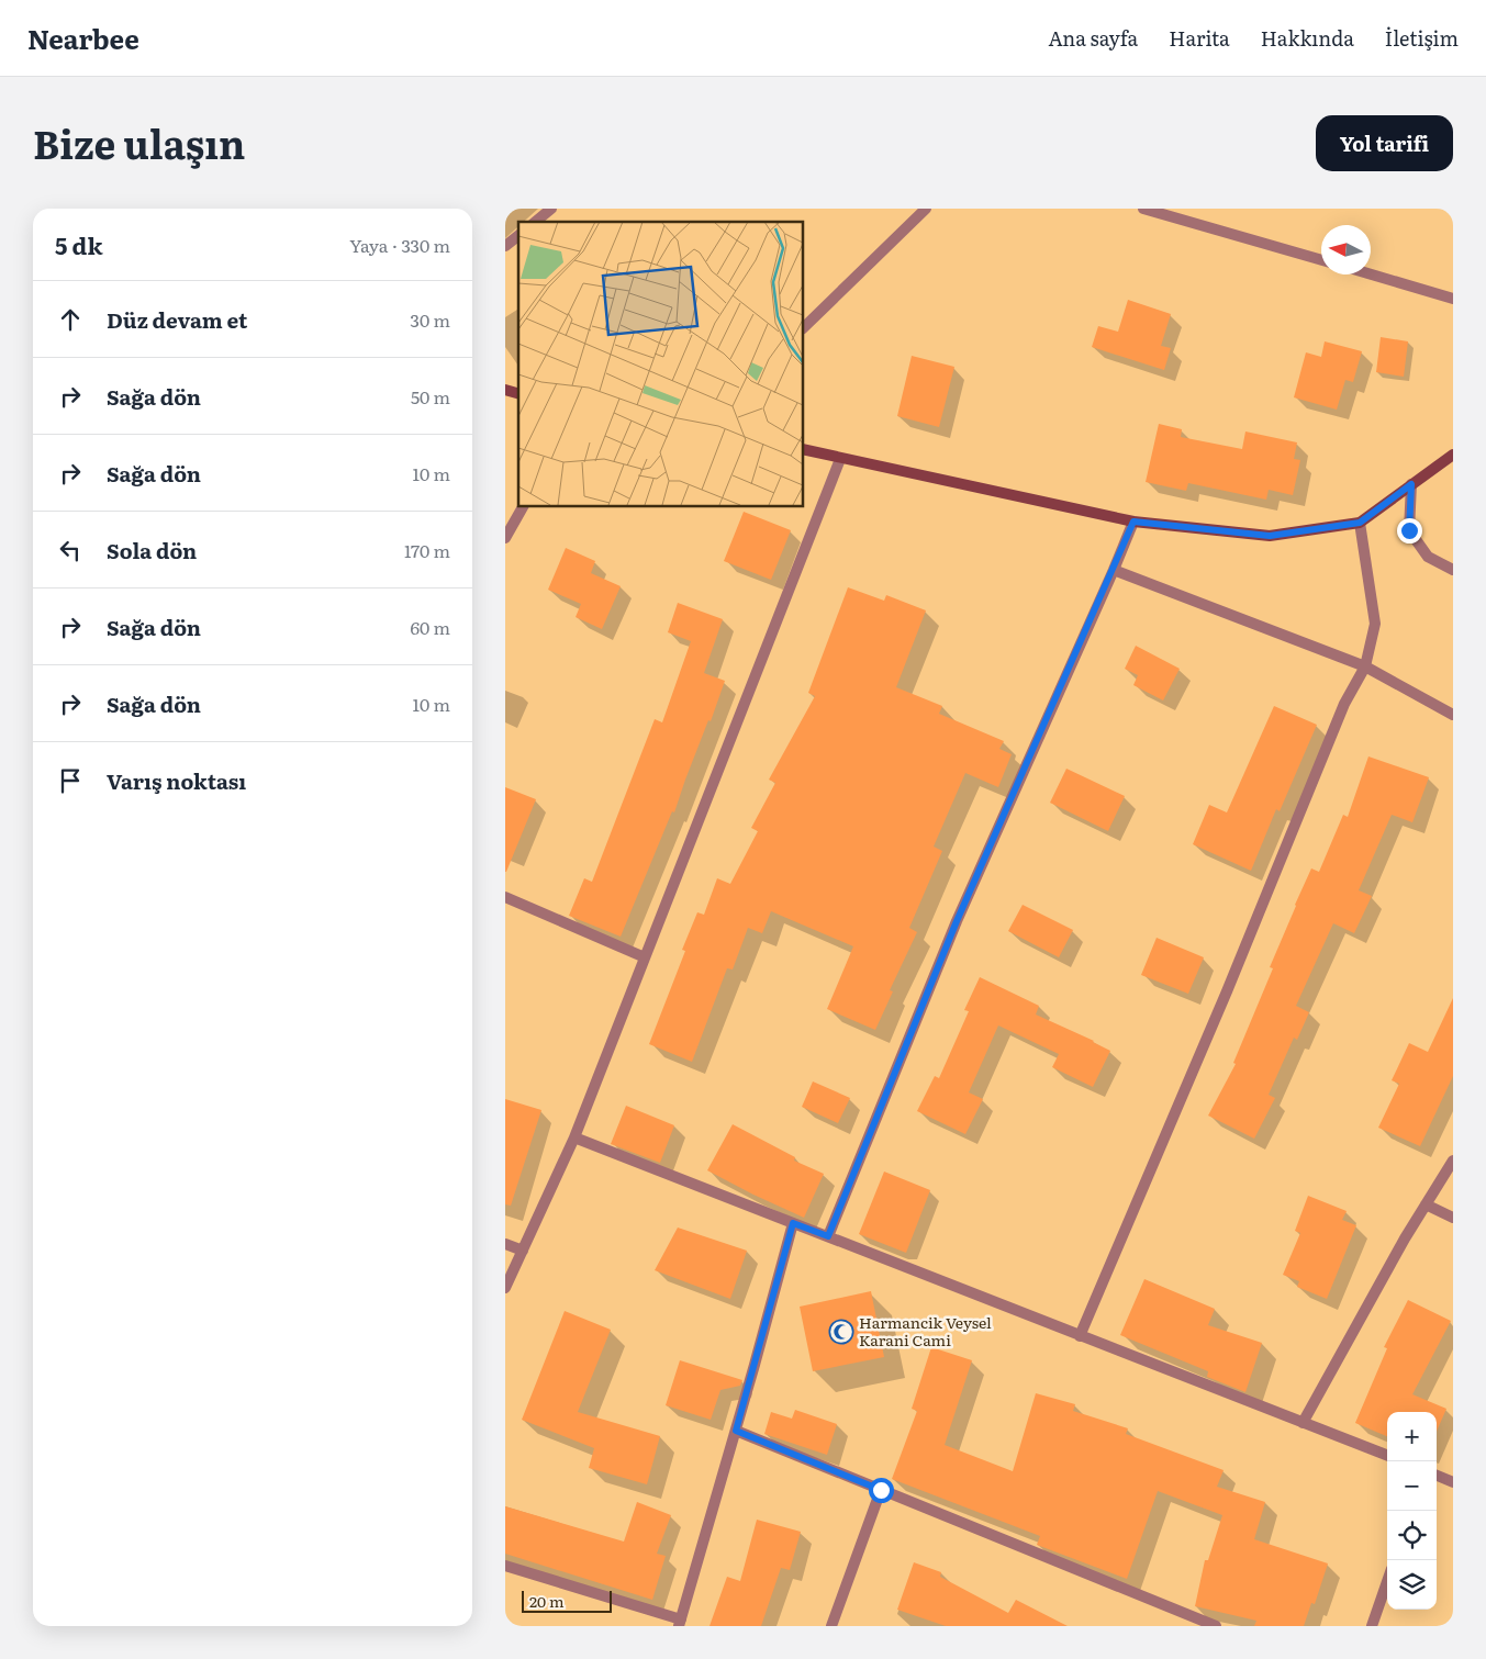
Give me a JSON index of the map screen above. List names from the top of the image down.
{
  "places": {
    "mosque": ["Harmancik Veysel Karani Cami"]
  },
  "scale_bar": "20 m",
  "north": "left",
  "page": {
    "header": "Nearbee",
    "nav": [
      "Ana sayfa",
      "Harita",
      "Hakkında",
      "İletişim"
    ],
    "title": "Bize ulaşın",
    "buttons": "Yol tarifi",
    "heading": ["5 dk", "Yaya · 330 m"],
    "list": [
      ["Düz devam et", "30 m"],
      ["Sağa dön", "50 m"],
      ["Sağa dön", "10 m"],
      ["Sola dön", "170 m"],
      ["Sağa dön", "60 m"],
      ["Sağa dön", "10 m"],
      "Varış noktası"
    ],
    "map_buttons": ["+", "−"],
    "scale": "20 m"
  }
}
